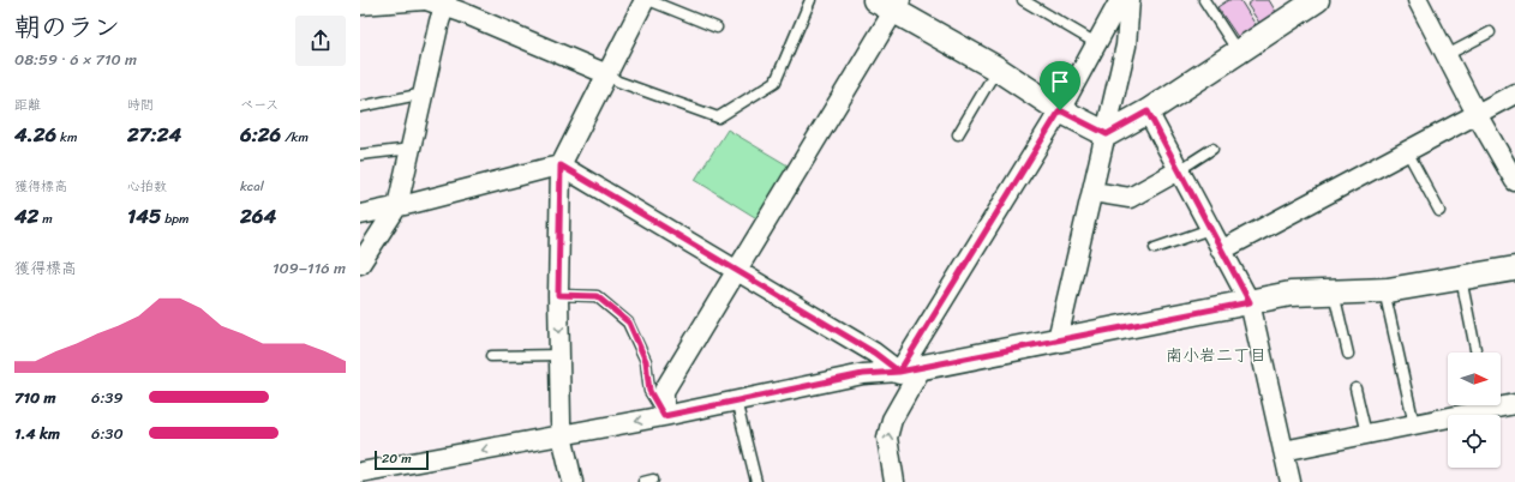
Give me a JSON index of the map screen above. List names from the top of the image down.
{
  "districts": ["南小岩二丁目"],
  "scale_bar": "20 m",
  "north": "right",
  "page": {
    "heading": ["朝のラン", "08:59 · 6 × 710 m"],
    "stats": [
      ["距離", "4.26 km"],
      ["時間", "27:24"],
      ["ペース", "6:26 /km"],
      ["獲得標高", "42 m"],
      ["心拍数", "145 bpm"],
      ["kcal", "264"]
    ],
    "chart": ["獲得標高", "109–116 m"],
    "list": [
      {
        "name": "710 m",
        "note": "6:39"
      },
      {
        "name": "1.4 km",
        "note": "6:30"
      }
    ],
    "scale": "20 m"
  }
}
